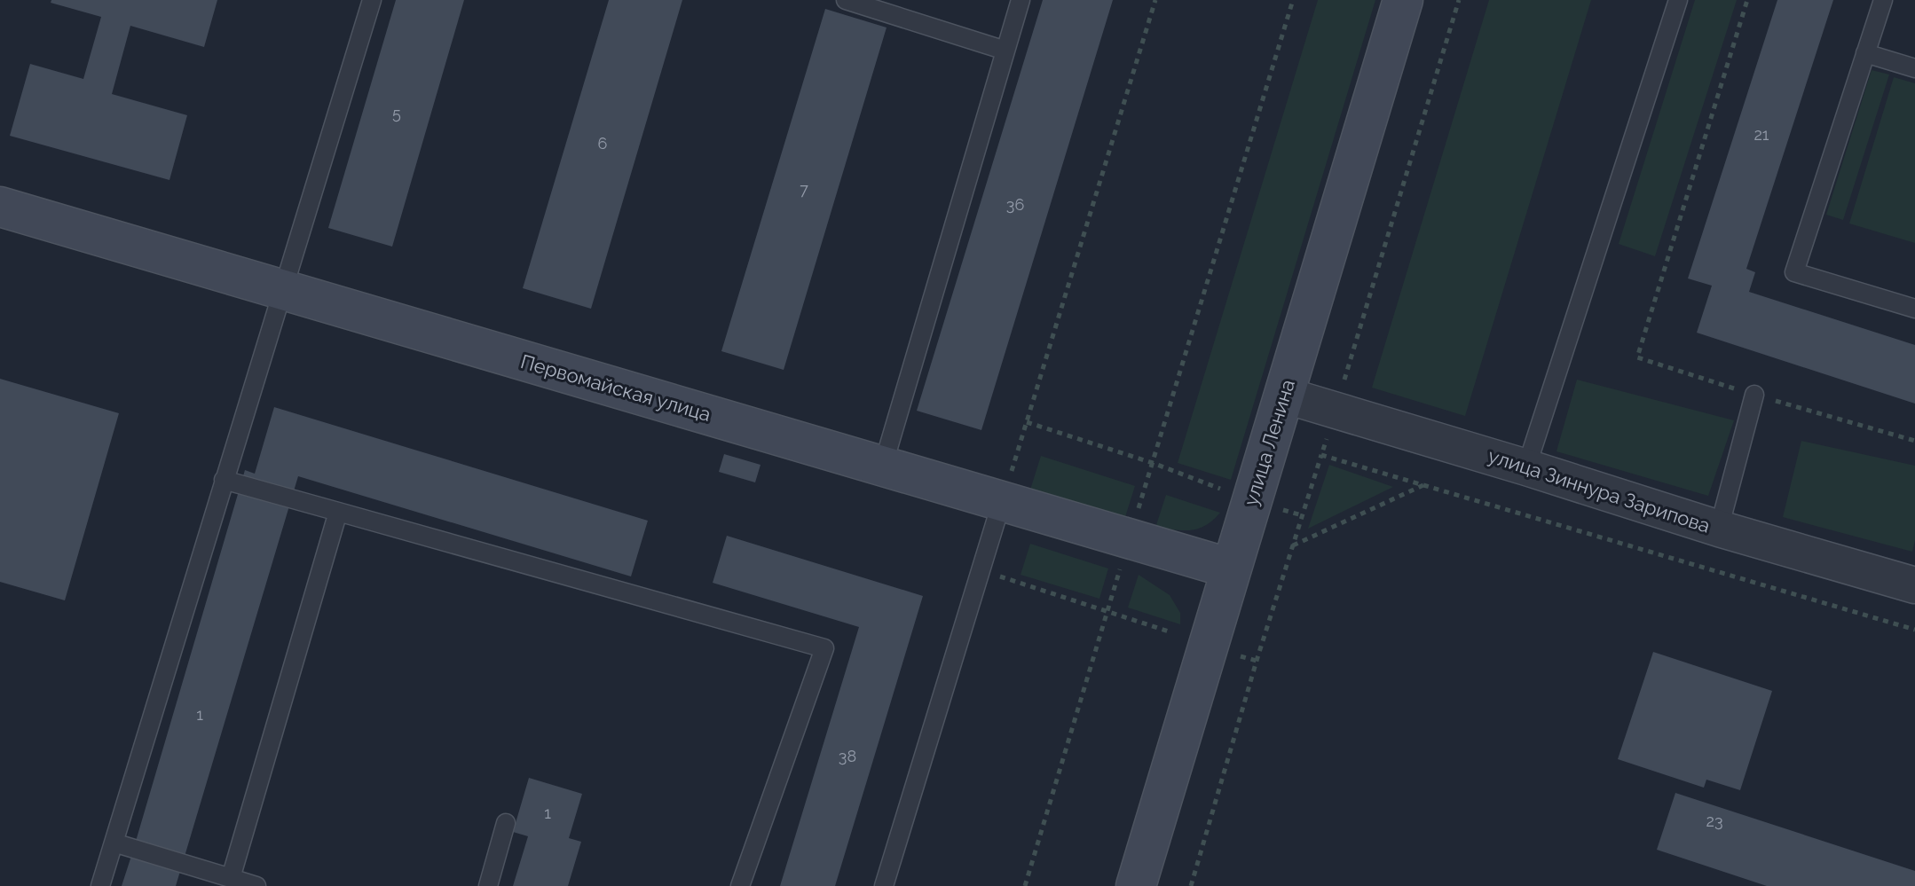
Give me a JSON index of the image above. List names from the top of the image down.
{
  "streets": {
    "street": ["Первомайская улица", "улица Ленина", "улица Зиннура Зарипова"]
  },
  "crossings": [
    ["Первомайская улица", "улица Ленина"],
    ["улица Ленина", "улица Зиннура Зарипова"]
  ],
  "house_numbers": [
    "5",
    "21",
    "6",
    "7",
    "36",
    "1",
    "38",
    "1",
    "23"
  ]
}
